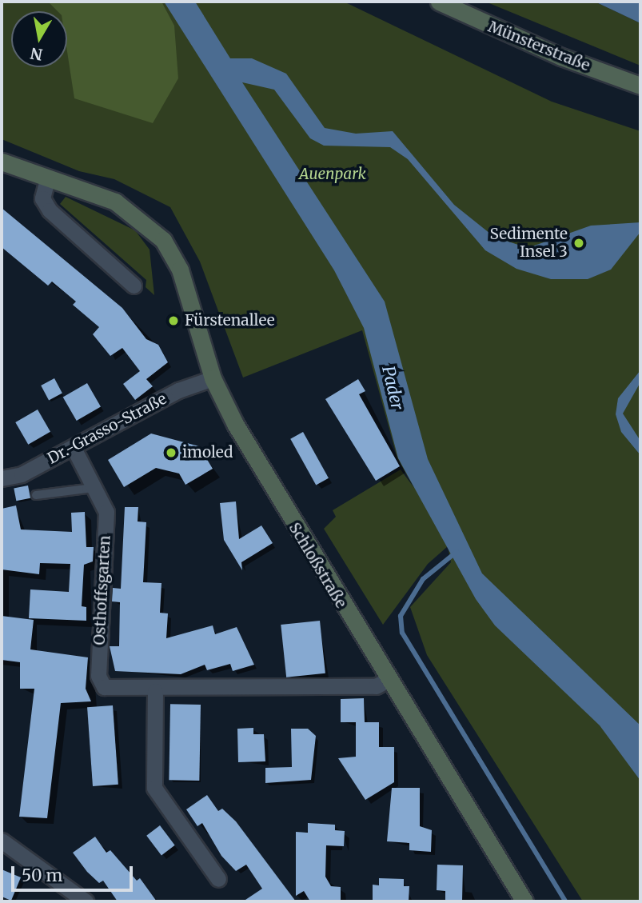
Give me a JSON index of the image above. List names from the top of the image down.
{
  "streets": {
    "street": [
      "Münsterstraße",
      "Dr.-Grasso-Straße",
      "Schloßstraße",
      "Osthoffsgarten"
    ]
  },
  "crossings": [
    ["Dr.-Grasso-Straße", "Schloßstraße"],
    ["Dr.-Grasso-Straße", "Osthoffsgarten"],
    ["Schloßstraße", "Osthoffsgarten"]
  ],
  "water": ["Pader"],
  "parks": ["Auenpark"],
  "places": ["Sedimente Insel 3", "Fürstenallee", "imoled"],
  "scale_bar": "50 m",
  "north": "bottom"
}
